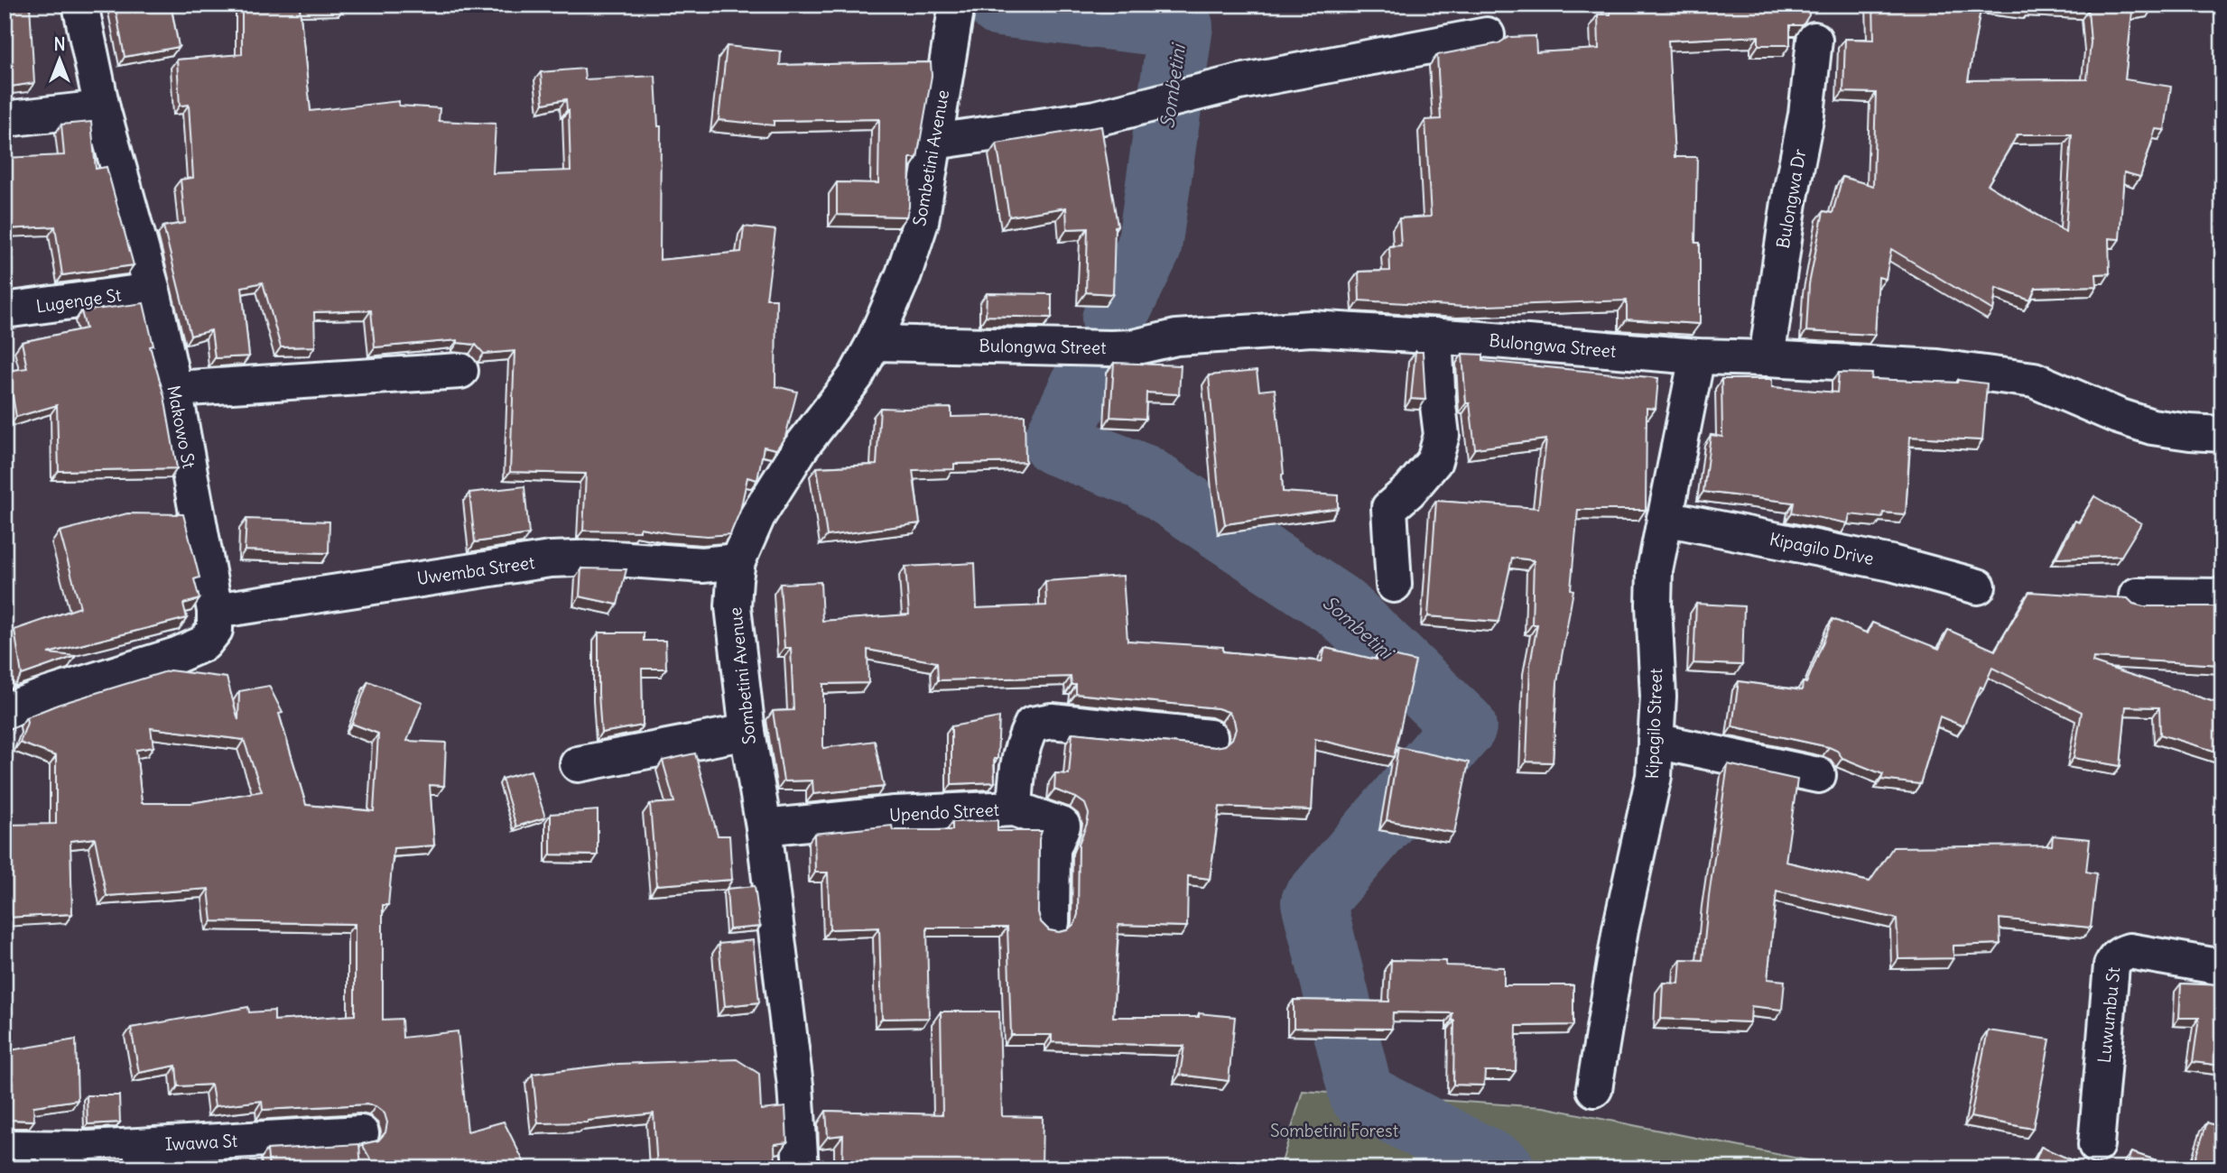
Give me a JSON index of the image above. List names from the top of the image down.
{
  "streets": {
    "street": [
      "Sombetini Avenue",
      "Bulongwa Dr",
      "Lugenge St",
      "Bulongwa Street",
      "Makowo St",
      "Kipagilo Drive",
      "Uwemba Street",
      "Kipagilo Street",
      "Upendo Street",
      "Luwumbu St",
      "Iwawa St"
    ]
  },
  "crossings": [
    ["Sombetini Avenue", "Bulongwa Street"],
    ["Sombetini Avenue", "Uwemba Street"],
    ["Sombetini Avenue", "Upendo Street"],
    ["Bulongwa Dr", "Bulongwa Street"],
    ["Lugenge St", "Makowo St"],
    ["Bulongwa Street", "Kipagilo Street"],
    ["Makowo St", "Uwemba Street"],
    ["Kipagilo Drive", "Kipagilo Street"]
  ],
  "water": ["Sombetini"],
  "parks": ["Sombetini Forest"],
  "north": "top"
}
